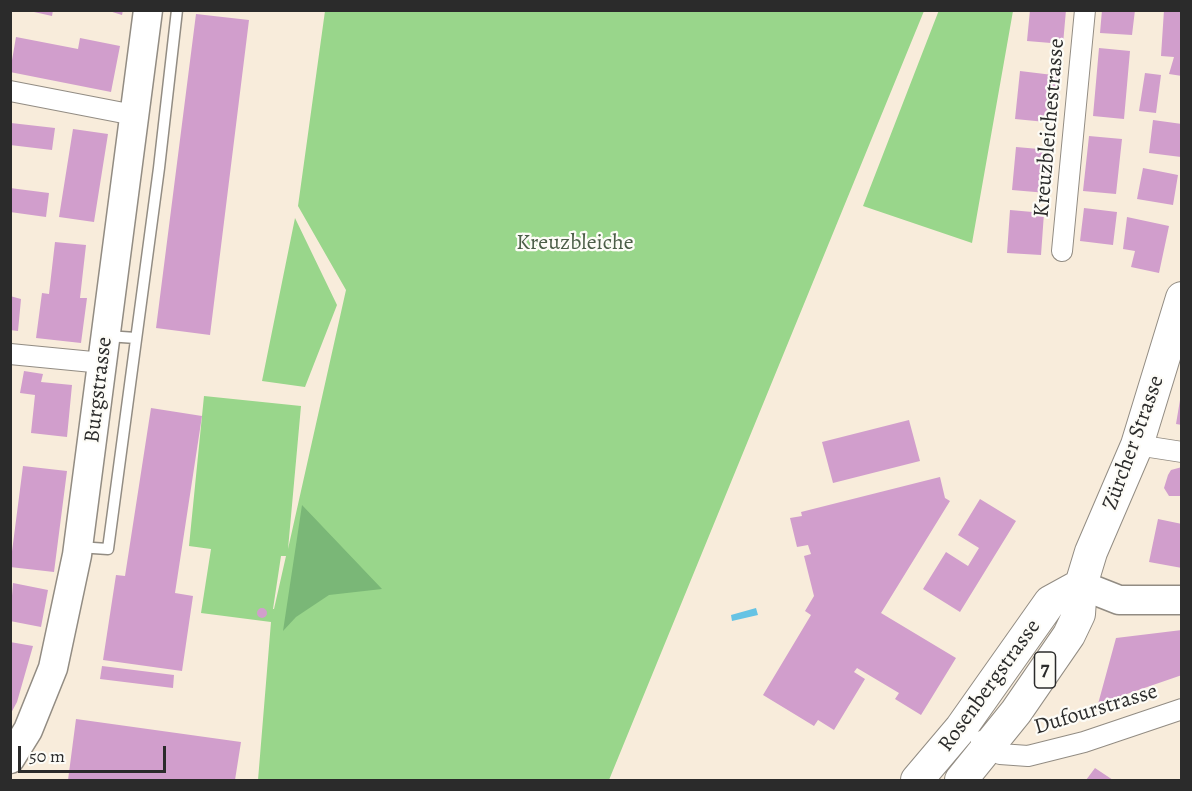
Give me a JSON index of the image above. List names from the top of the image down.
{
  "streets": {
    "main road": [
      "Burgstrasse",
      "Zürcher Strasse",
      "7",
      "Rosenbergstrasse"
    ],
    "street": ["Kreuzbleichestrasse", "Dufourstrasse"]
  },
  "crossings": [
    ["Zürcher Strasse", "Rosenbergstrasse"],
    ["Rosenbergstrasse", "Dufourstrasse"]
  ],
  "parks": ["Kreuzbleiche"],
  "scale_bar": "50 m"
}
